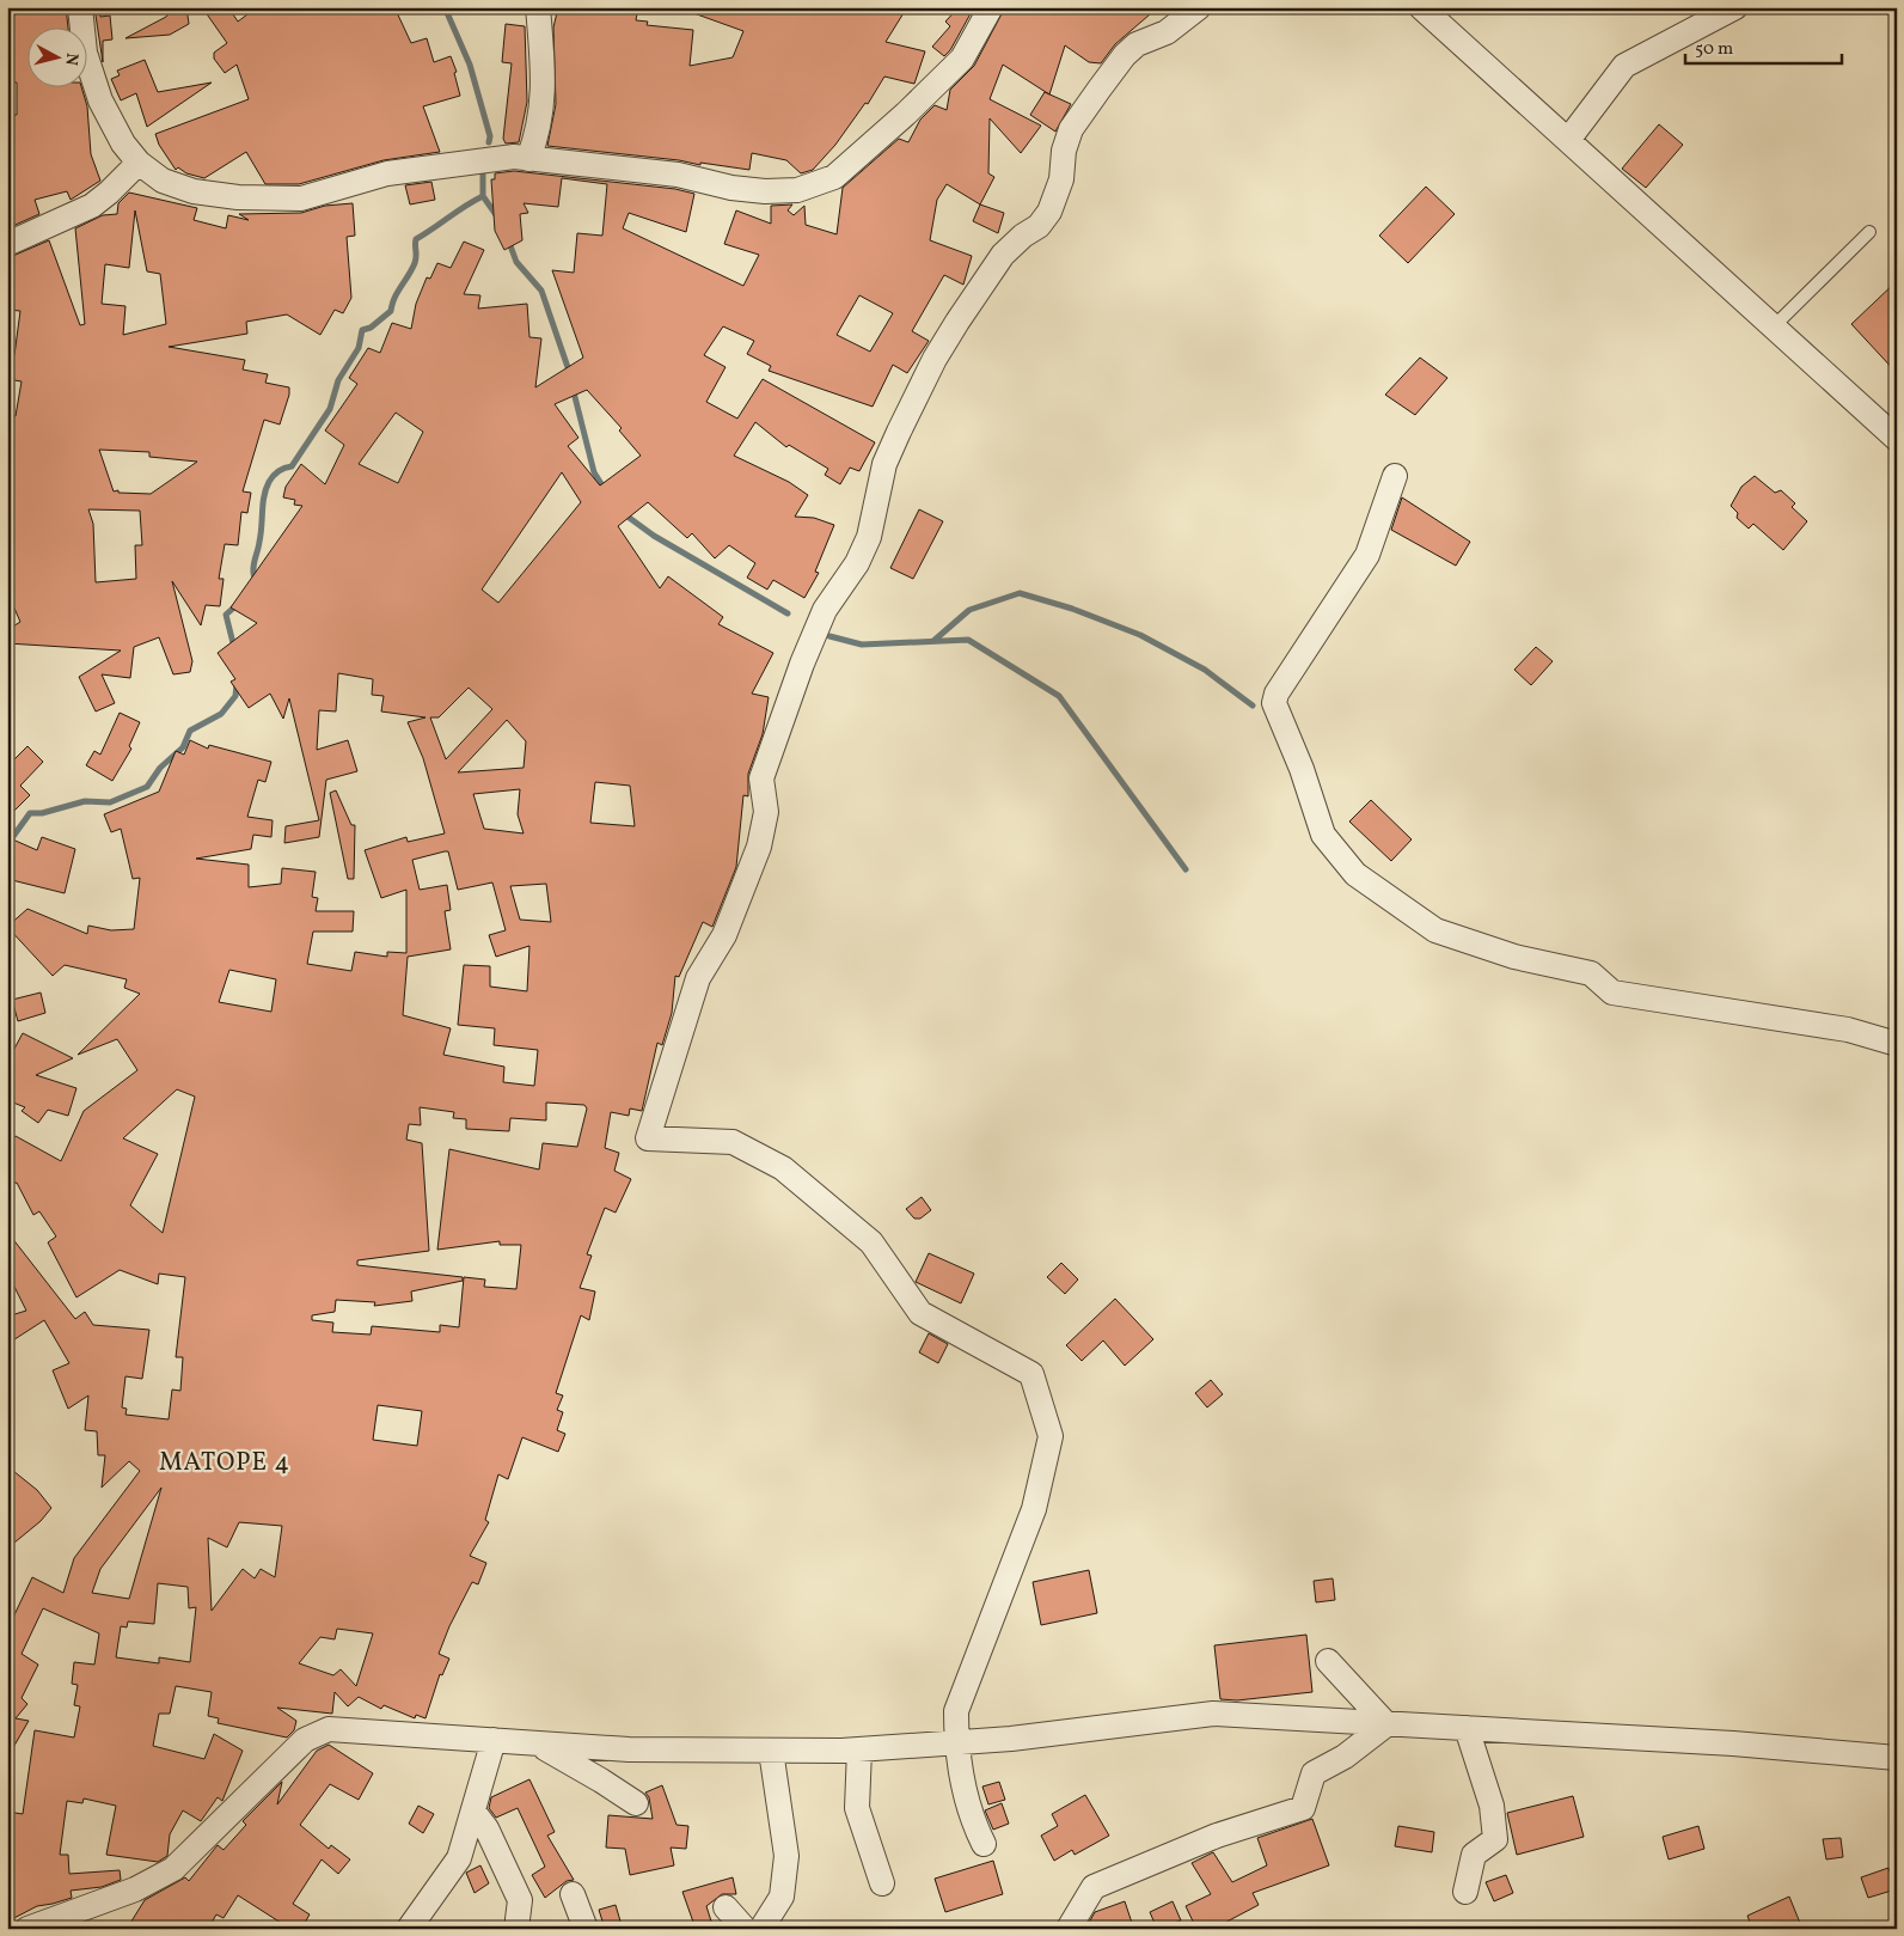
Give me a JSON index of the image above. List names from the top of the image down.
{
  "districts": ["MATOPE 4"],
  "scale_bar": "50 m",
  "north": "right"
}
